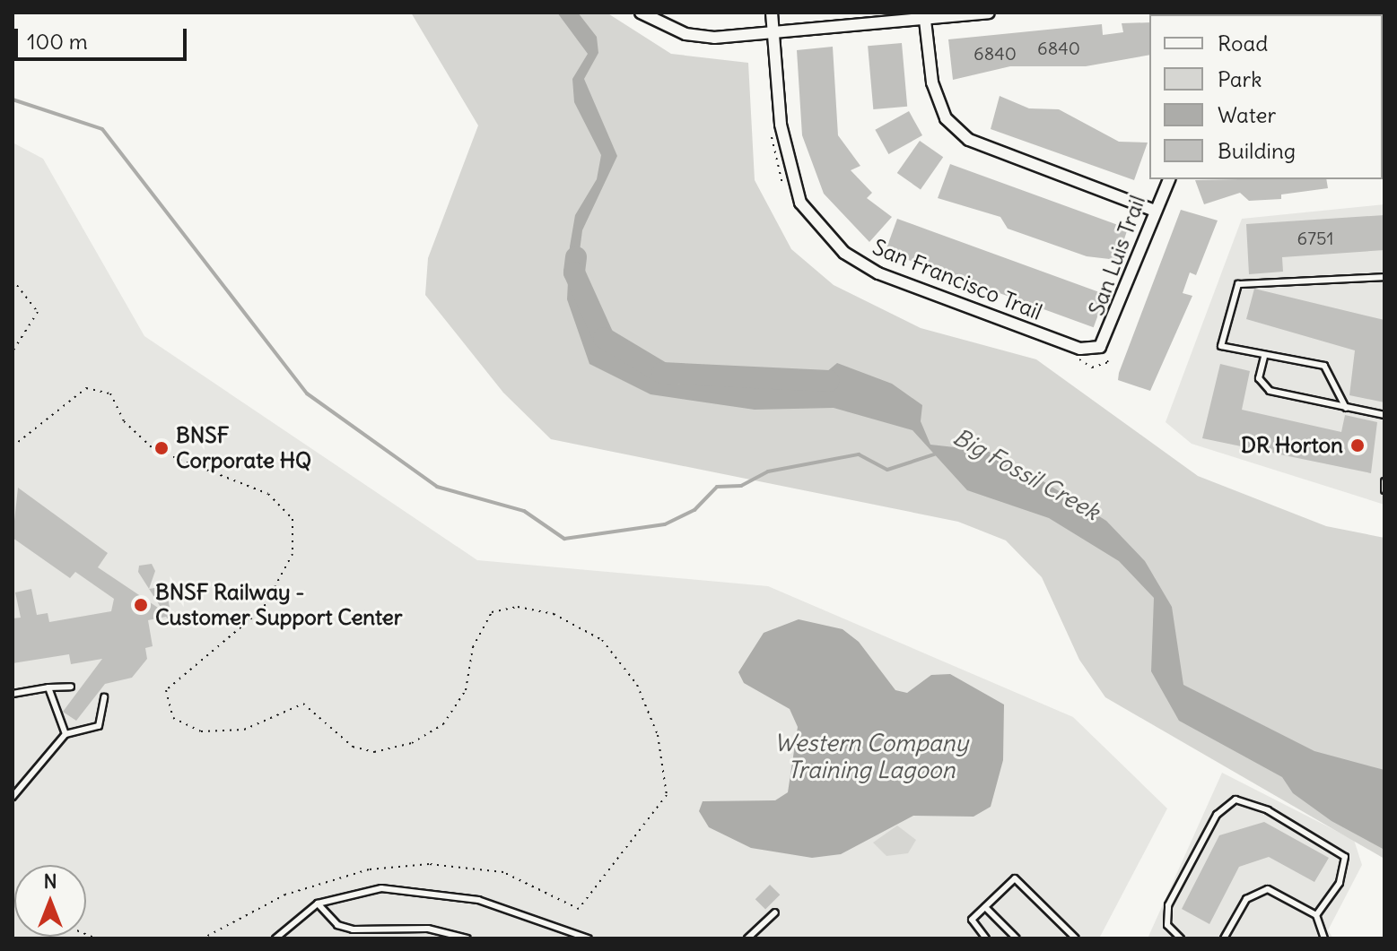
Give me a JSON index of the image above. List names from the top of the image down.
{
  "streets": {
    "street": ["San Luis Trail", "San Francisco Trail"]
  },
  "crossings": [
    ["San Luis Trail", "San Francisco Trail"]
  ],
  "water": ["Big Fossil Creek", "Western Company Training Lagoon"],
  "places": ["DR Horton", "BNSF Corporate HQ", "BNSF Railway - Customer Support Center"],
  "house_numbers": ["6840", "6840", "6751"],
  "legend": [
    "Road",
    "Park",
    "Water",
    "Building"
  ],
  "scale_bar": "100 m",
  "north": "top"
}
